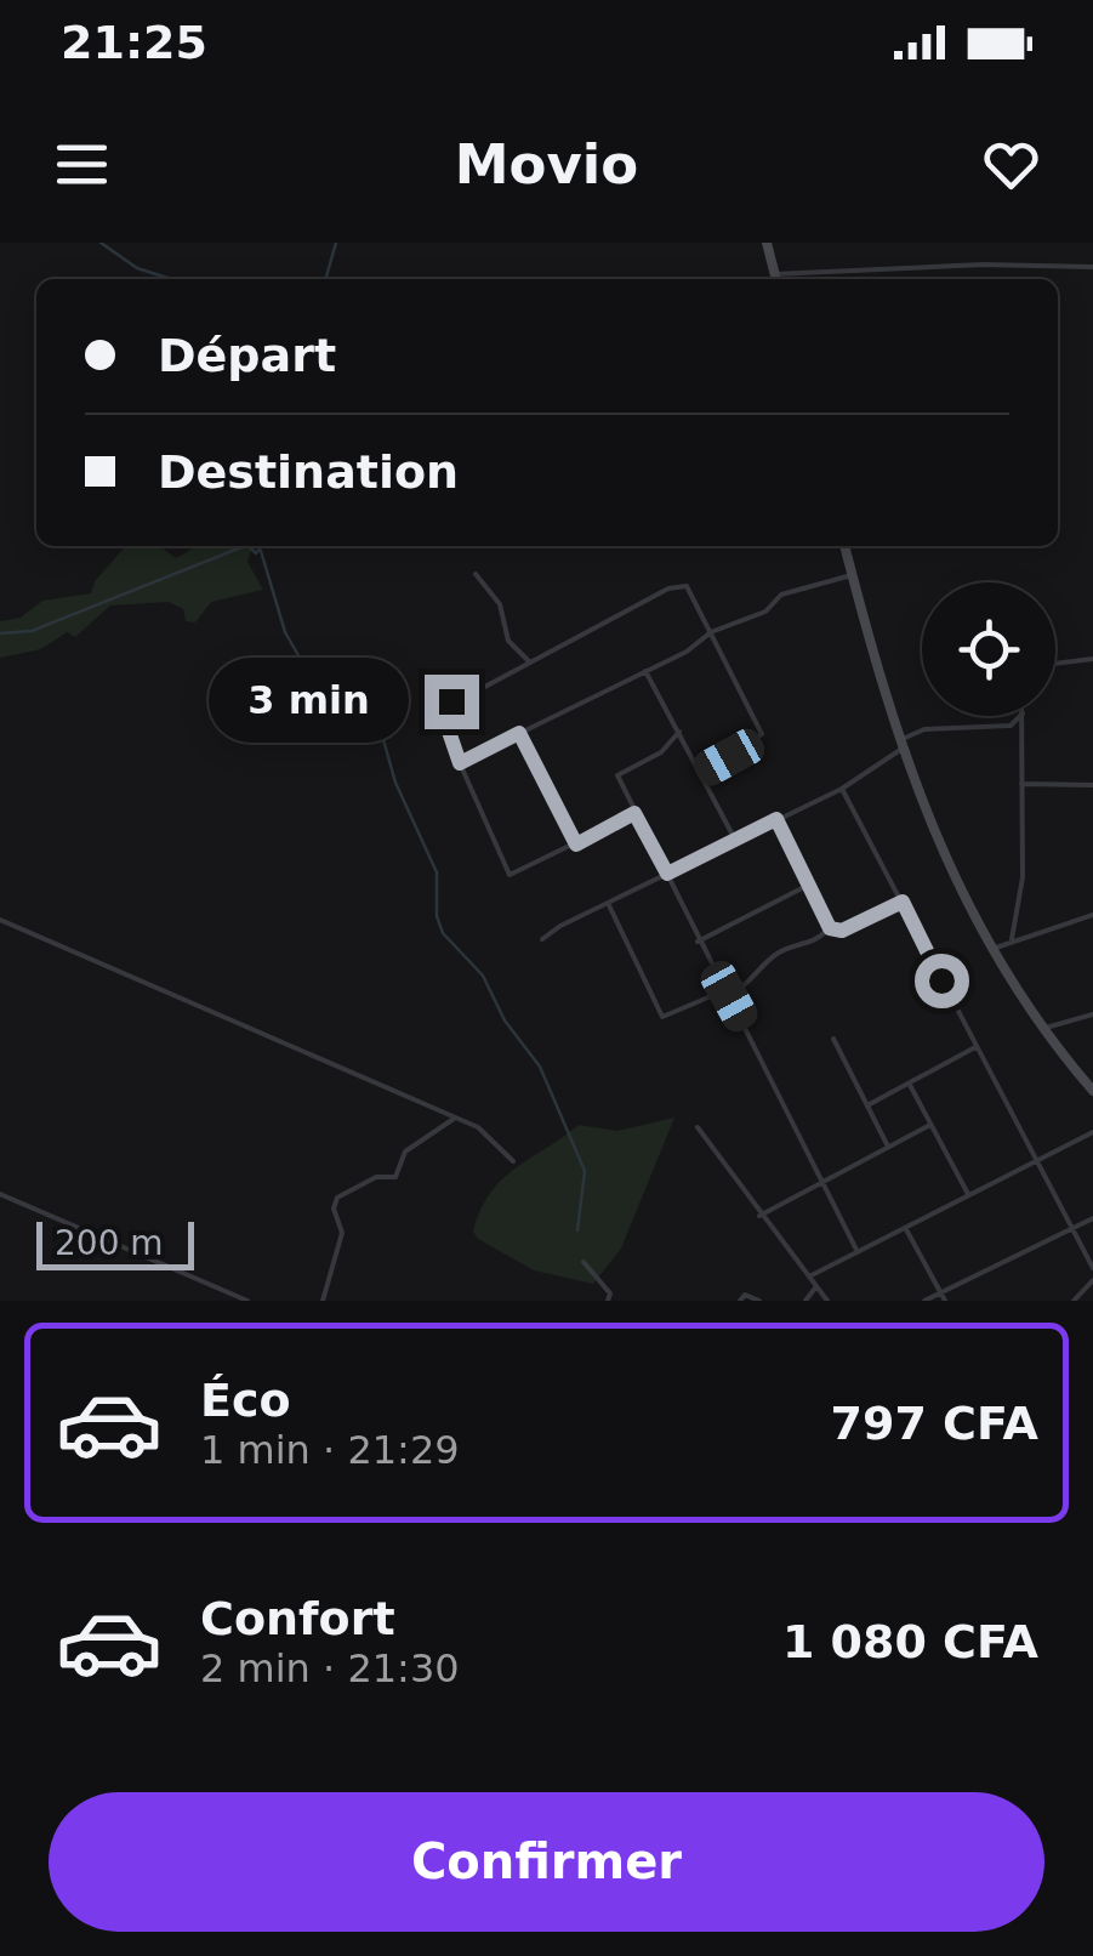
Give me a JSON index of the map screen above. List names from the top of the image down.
{
  "scale_bar": "200 m",
  "page": {
    "status": "21:25",
    "header": "Movio",
    "banner": ["Départ", "Destination"],
    "bubble": "3 min",
    "scale": "200 m",
    "list": [
      {
        "name": "Éco",
        "note": "1 min · 21:29",
        "value": "797 CFA"
      },
      {
        "name": "Confort",
        "note": "2 min · 21:30",
        "value": "1 080 CFA"
      }
    ],
    "buttons": "Confirmer"
  }
}
